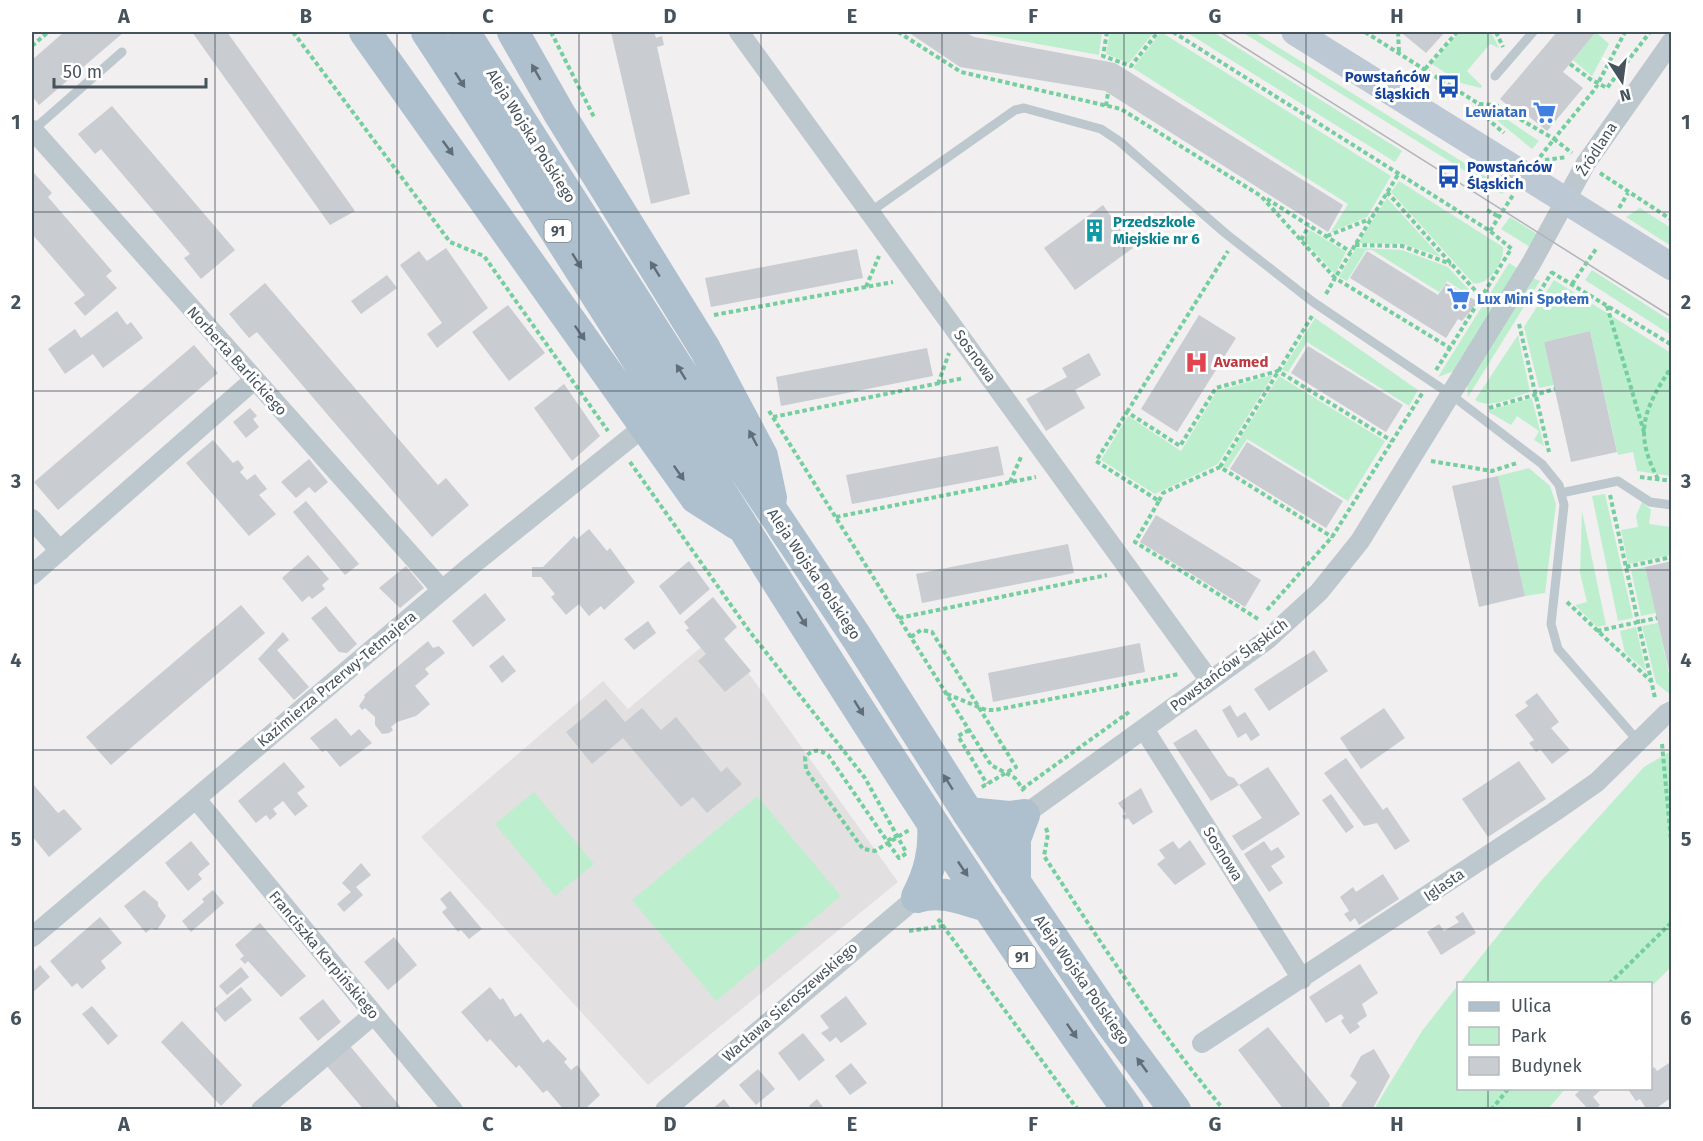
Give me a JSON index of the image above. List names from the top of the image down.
{
  "streets": {
    "main road": ["Aleja Wojska Polskiego", "91"],
    "street": [
      "Źródlana",
      "Sosnowa",
      "Norberta Barlickiego",
      "Powstańców Śląskich",
      "Kazimierza Przerwy-Tetmajera",
      "Iglasta",
      "Franciszka Karpińskiego",
      "Wacława Sieroszewskiego"
    ]
  },
  "crossings": [
    ["Źródlana", "Powstańców Śląskich"],
    ["Sosnowa", "Powstańców Śląskich"],
    ["Sosnowa", "Iglasta"],
    ["Norberta Barlickiego", "Kazimierza Przerwy-Tetmajera"],
    ["Kazimierza Przerwy-Tetmajera", "Franciszka Karpińskiego"]
  ],
  "places": {
    "bus stop": ["Powstańców śląskich", "Powstańców Śląskich"],
    "supermarket": ["Lewiatan", "Lux Mini Społem"],
    "building": ["Przedszkole Miejskie nr 6"],
    "hospital": ["Avamed"]
  },
  "legend": ["Ulica", "Park", "Budynek"],
  "scale_bar": "50 m",
  "north": "bottom",
  "grid": {
    "columns": [
      "A",
      "B",
      "C",
      "D",
      "E",
      "F",
      "G",
      "H",
      "I"
    ],
    "rows": [
      "1",
      "2",
      "3",
      "4",
      "5",
      "6"
    ]
  }
}
